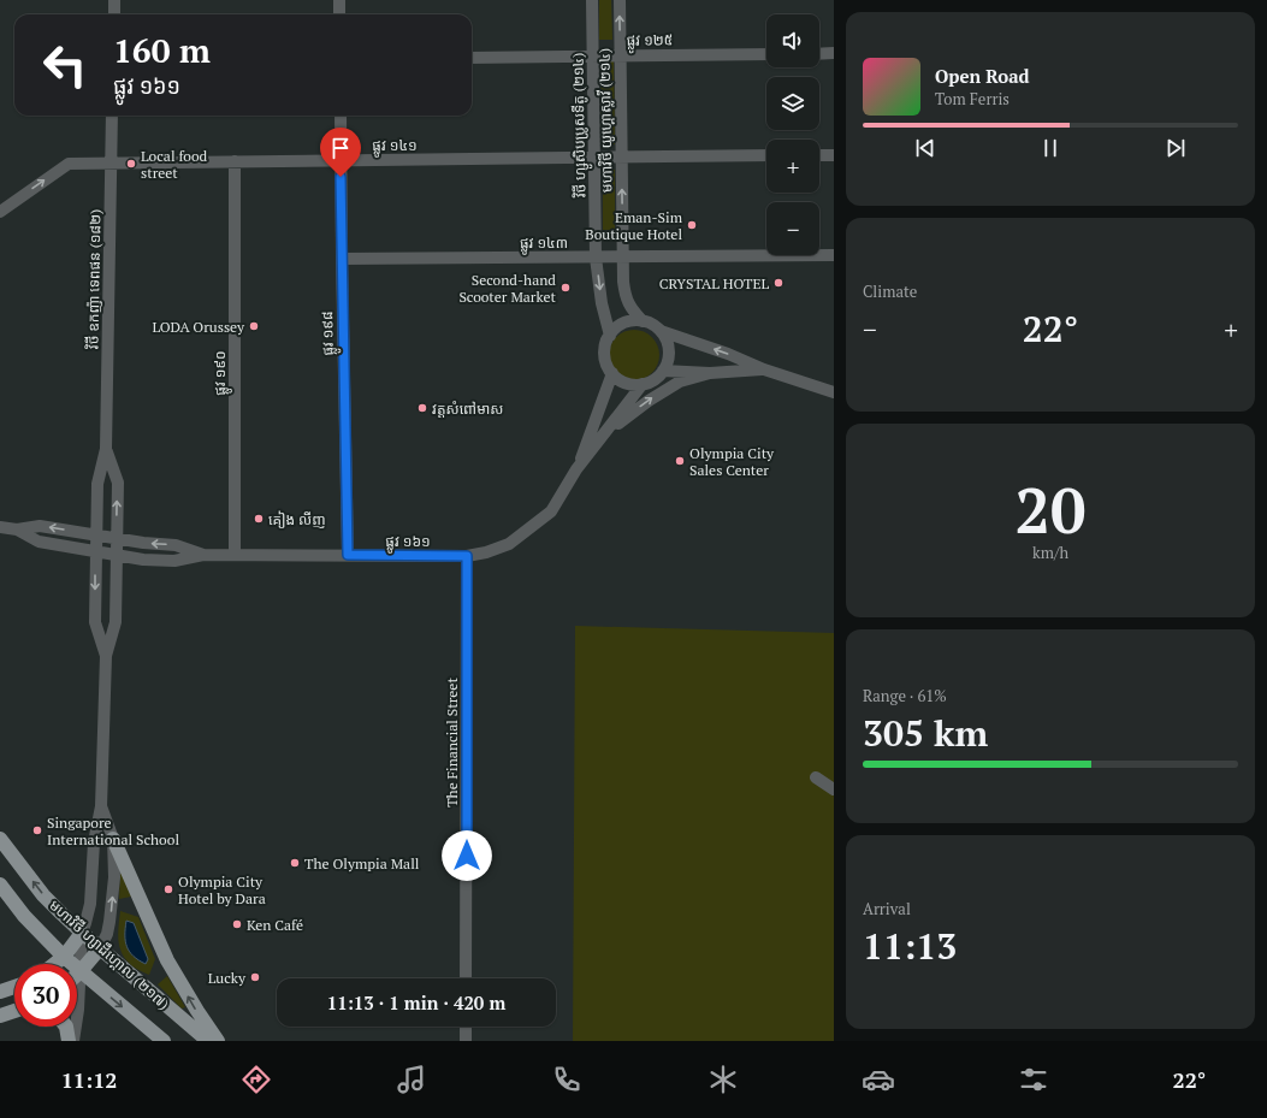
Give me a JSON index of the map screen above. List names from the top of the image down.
{
  "streets": {
    "main road": ["មហាវិថី ហ្សាដឹហ្គោល (២១៧)"],
    "street": [
      "ផ្លូវ ១២៥",
      "មហាវិថី យូហ្គោស្លាវី (២១៤)",
      "វិថី ហ្សូសិបប្រូសទីតូ (២១៤)",
      "ផ្លូវ ១៤១",
      "ផ្លូវ ១៤៣",
      "វិថី ឧកញ៉ា ទេពផន (១៨២)",
      "ផ្លូវ ១៩៨",
      "ផ្លូវ ១៩០",
      "ផ្លូវ ១៦១",
      "The Financial Street"
    ]
  },
  "crossings": [
    ["ផ្លូវ ១២៥", "មហាវិថី យូហ្គោស្លាវី (២១៤)"],
    ["ផ្លូវ ១២៥", "វិថី ហ្សូសិបប្រូសទីតូ (២១៤)"],
    ["មហាវិថី យូហ្គោស្លាវី (២១៤)", "វិថី ហ្សូសិបប្រូសទីតូ (២១៤)"],
    ["មហាវិថី យូហ្គោស្លាវី (២១៤)", "ផ្លូវ ១៤១"],
    ["មហាវិថី យូហ្គោស្លាវី (២១៤)", "ផ្លូវ ១៤៣"],
    ["មហាវិថី យូហ្គោស្លាវី (២១៤)", "ផ្លូវ ១៦១"],
    ["វិថី ហ្សូសិបប្រូសទីតូ (២១៤)", "ផ្លូវ ១៤១"],
    ["វិថី ហ្សូសិបប្រូសទីតូ (២១៤)", "ផ្លូវ ១៤៣"],
    ["វិថី ហ្សូសិបប្រូសទីតូ (២១៤)", "ផ្លូវ ១៦១"],
    ["ផ្លូវ ១៤១", "វិថី ឧកញ៉ា ទេពផន (១៨២)"],
    ["ផ្លូវ ១៤១", "ផ្លូវ ១៩៨"],
    ["ផ្លូវ ១៤១", "ផ្លូវ ១៩០"],
    ["ផ្លូវ ១៤៣", "ផ្លូវ ១៩៨"],
    ["វិថី ឧកញ៉ា ទេពផន (១៨២)", "ផ្លូវ ១៦១"],
    ["វិថី ឧកញ៉ា ទេពផន (១៨២)", "មហាវិថី ហ្សាដឹហ្គោល (២១៧)"],
    ["ផ្លូវ ១៩៨", "ផ្លូវ ១៦១"],
    ["ផ្លូវ ១៩០", "ផ្លូវ ១៦១"],
    ["ផ្លូវ ១៦១", "The Financial Street"]
  ],
  "one_way": ["មហាវិថី យូហ្គោស្លាវី (២១៤)"],
  "places": [
    "Local food street",
    "Eman-Sim Boutique Hotel",
    "CRYSTAL HOTEL",
    "Second-hand Scooter Market",
    "LODA Orussey",
    "វត្តសំពៅមាស",
    "Olympia City Sales Center",
    "គៀង លីញ",
    "Singapore International School",
    "The Olympia Mall",
    "Olympia City Hotel by Dara",
    "Ken Café",
    "Lucky"
  ],
  "page": {
    "map_buttons": ["+", "−"],
    "turn": ["160 m", "ផ្លូវ ១៦១"],
    "song": ["Open Road", "Tom Ferris"],
    "tile": [
      "Climate",
      ["20", "km/h"],
      ["Range · 61%", "305 km"],
      ["Arrival", "11:13"]
    ],
    "heat": ["−", "22°", "+"],
    "limit": "30",
    "trip": "11:13 · 1 min · 420 m",
    "tabs": ["11:12", "22°"]
  }
}
